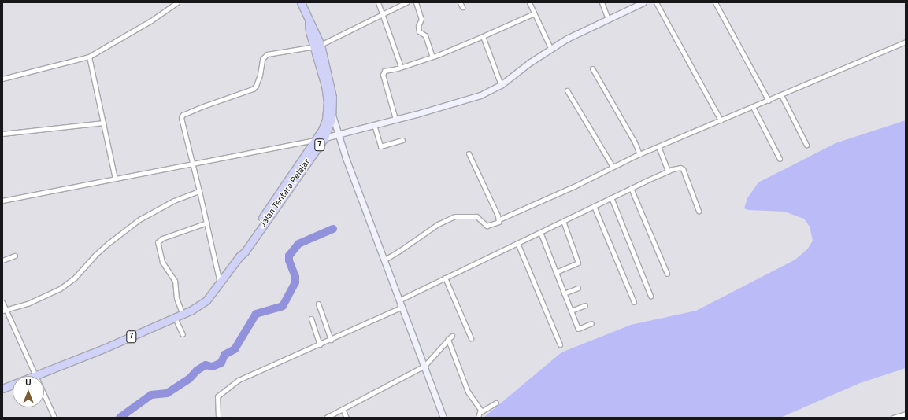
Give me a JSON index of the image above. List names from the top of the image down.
{
  "streets": {
    "highway": ["7", "Jalan Tentara Pelajar"]
  },
  "north": "top"
}
